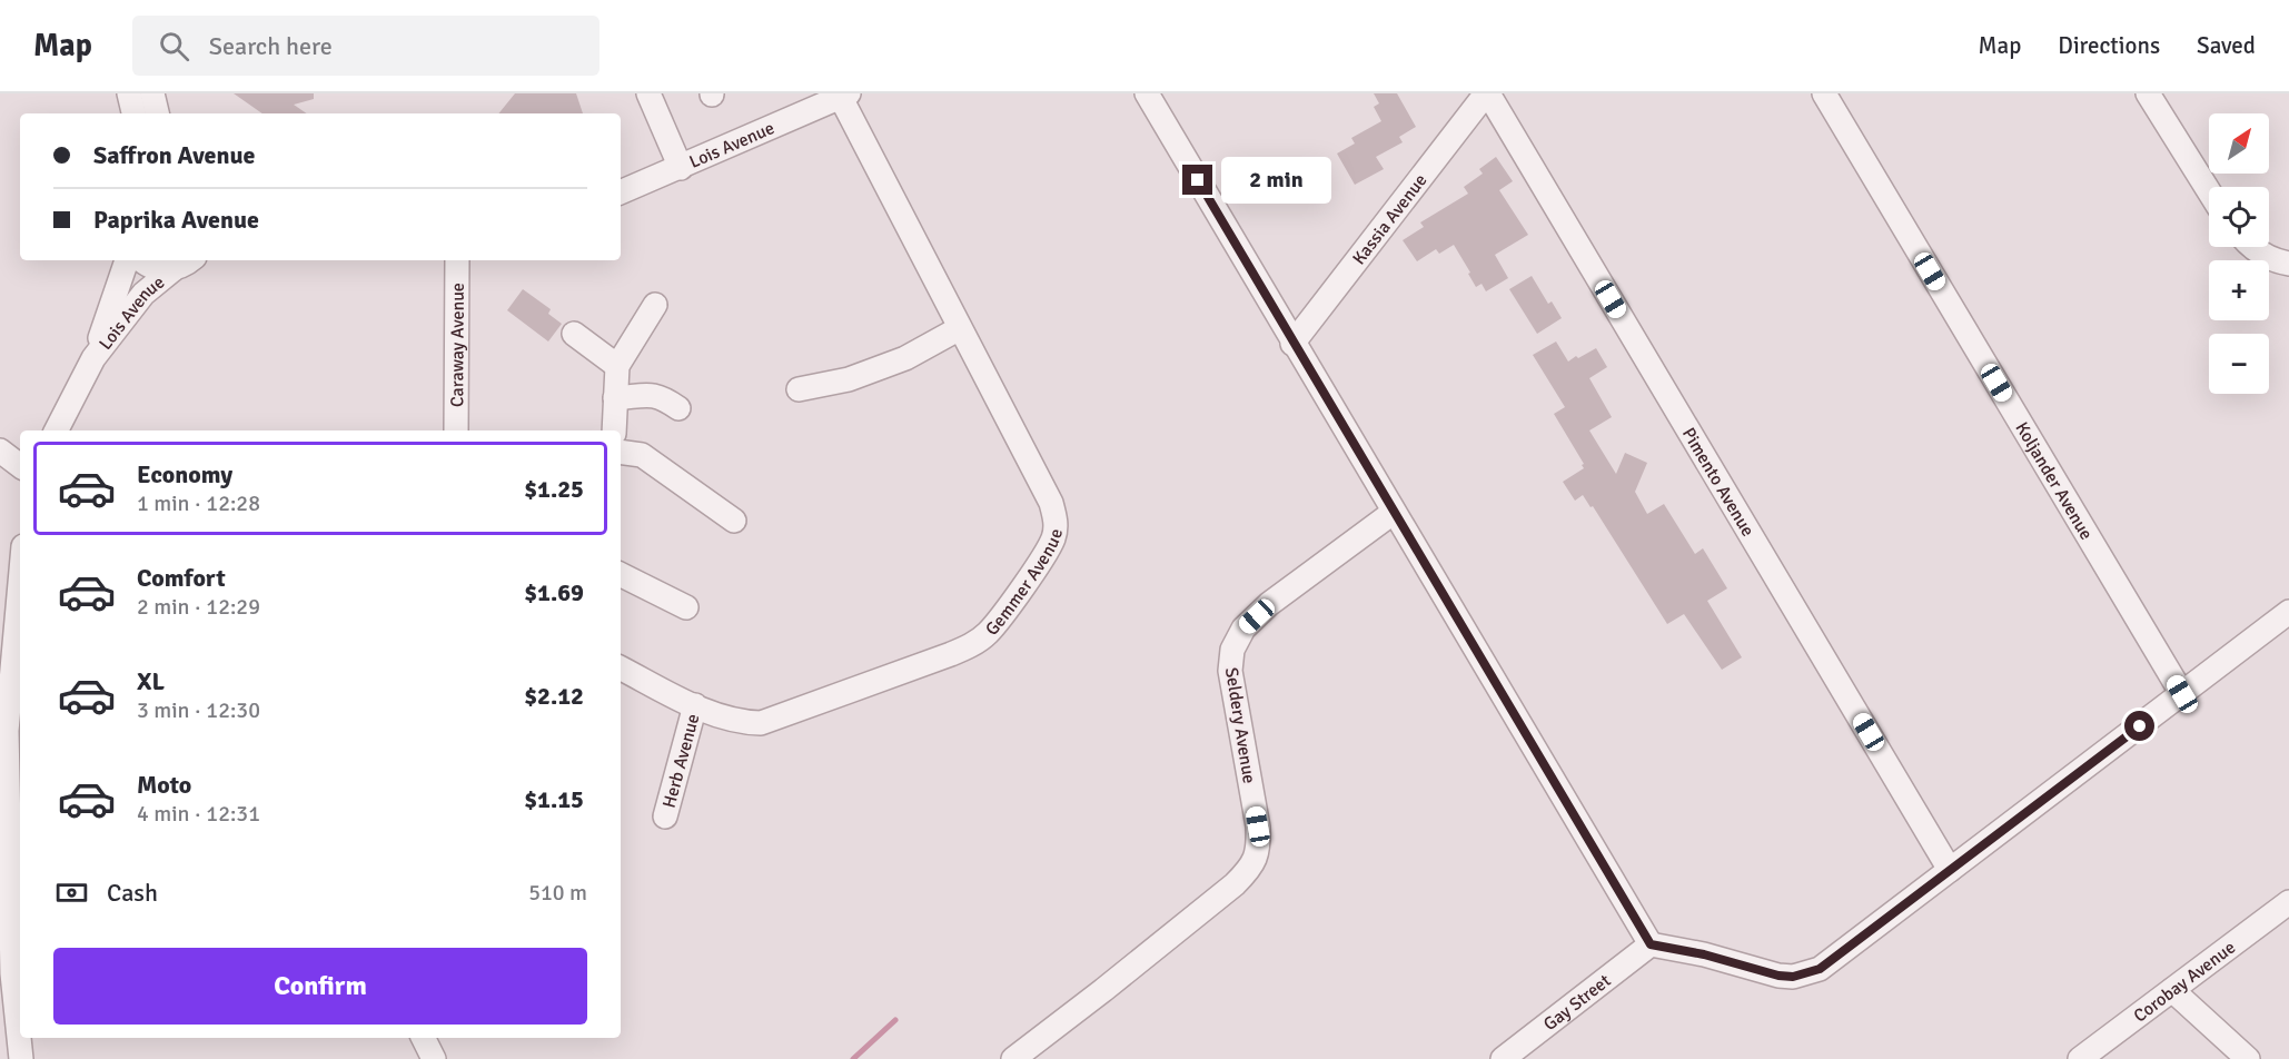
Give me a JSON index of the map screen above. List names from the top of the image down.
{
  "streets": {
    "street": [
      "Lois Avenue",
      "Kassia Avenue",
      "Caraway Avenue",
      "Koljander Avenue",
      "Pimento Avenue",
      "Gemmer Avenue",
      "Seldery Avenue",
      "Herb Avenue",
      "Corobay Avenue",
      "Gay Street"
    ]
  },
  "crossings": [
    ["Lois Avenue", "Gemmer Avenue"],
    ["Kassia Avenue", "Pimento Avenue"],
    ["Gemmer Avenue", "Herb Avenue"]
  ],
  "north": "top right",
  "page": {
    "header": "Map",
    "search": "Search here",
    "nav": ["Map", "Directions", "Saved"],
    "map_buttons": ["+", "−"],
    "banner": ["Saffron Avenue", "Paprika Avenue"],
    "bubble": "2 min",
    "list": [
      {
        "name": "Economy",
        "note": "1 min · 12:28",
        "value": "$1.25"
      },
      {
        "name": "Comfort",
        "note": "2 min · 12:29",
        "value": "$1.69"
      },
      {
        "name": "XL",
        "note": "3 min · 12:30",
        "value": "$2.12"
      },
      {
        "name": "Moto",
        "note": "4 min · 12:31",
        "value": "$1.15"
      }
    ],
    "pay": ["Cash", "510 m"],
    "buttons": "Confirm"
  }
}
